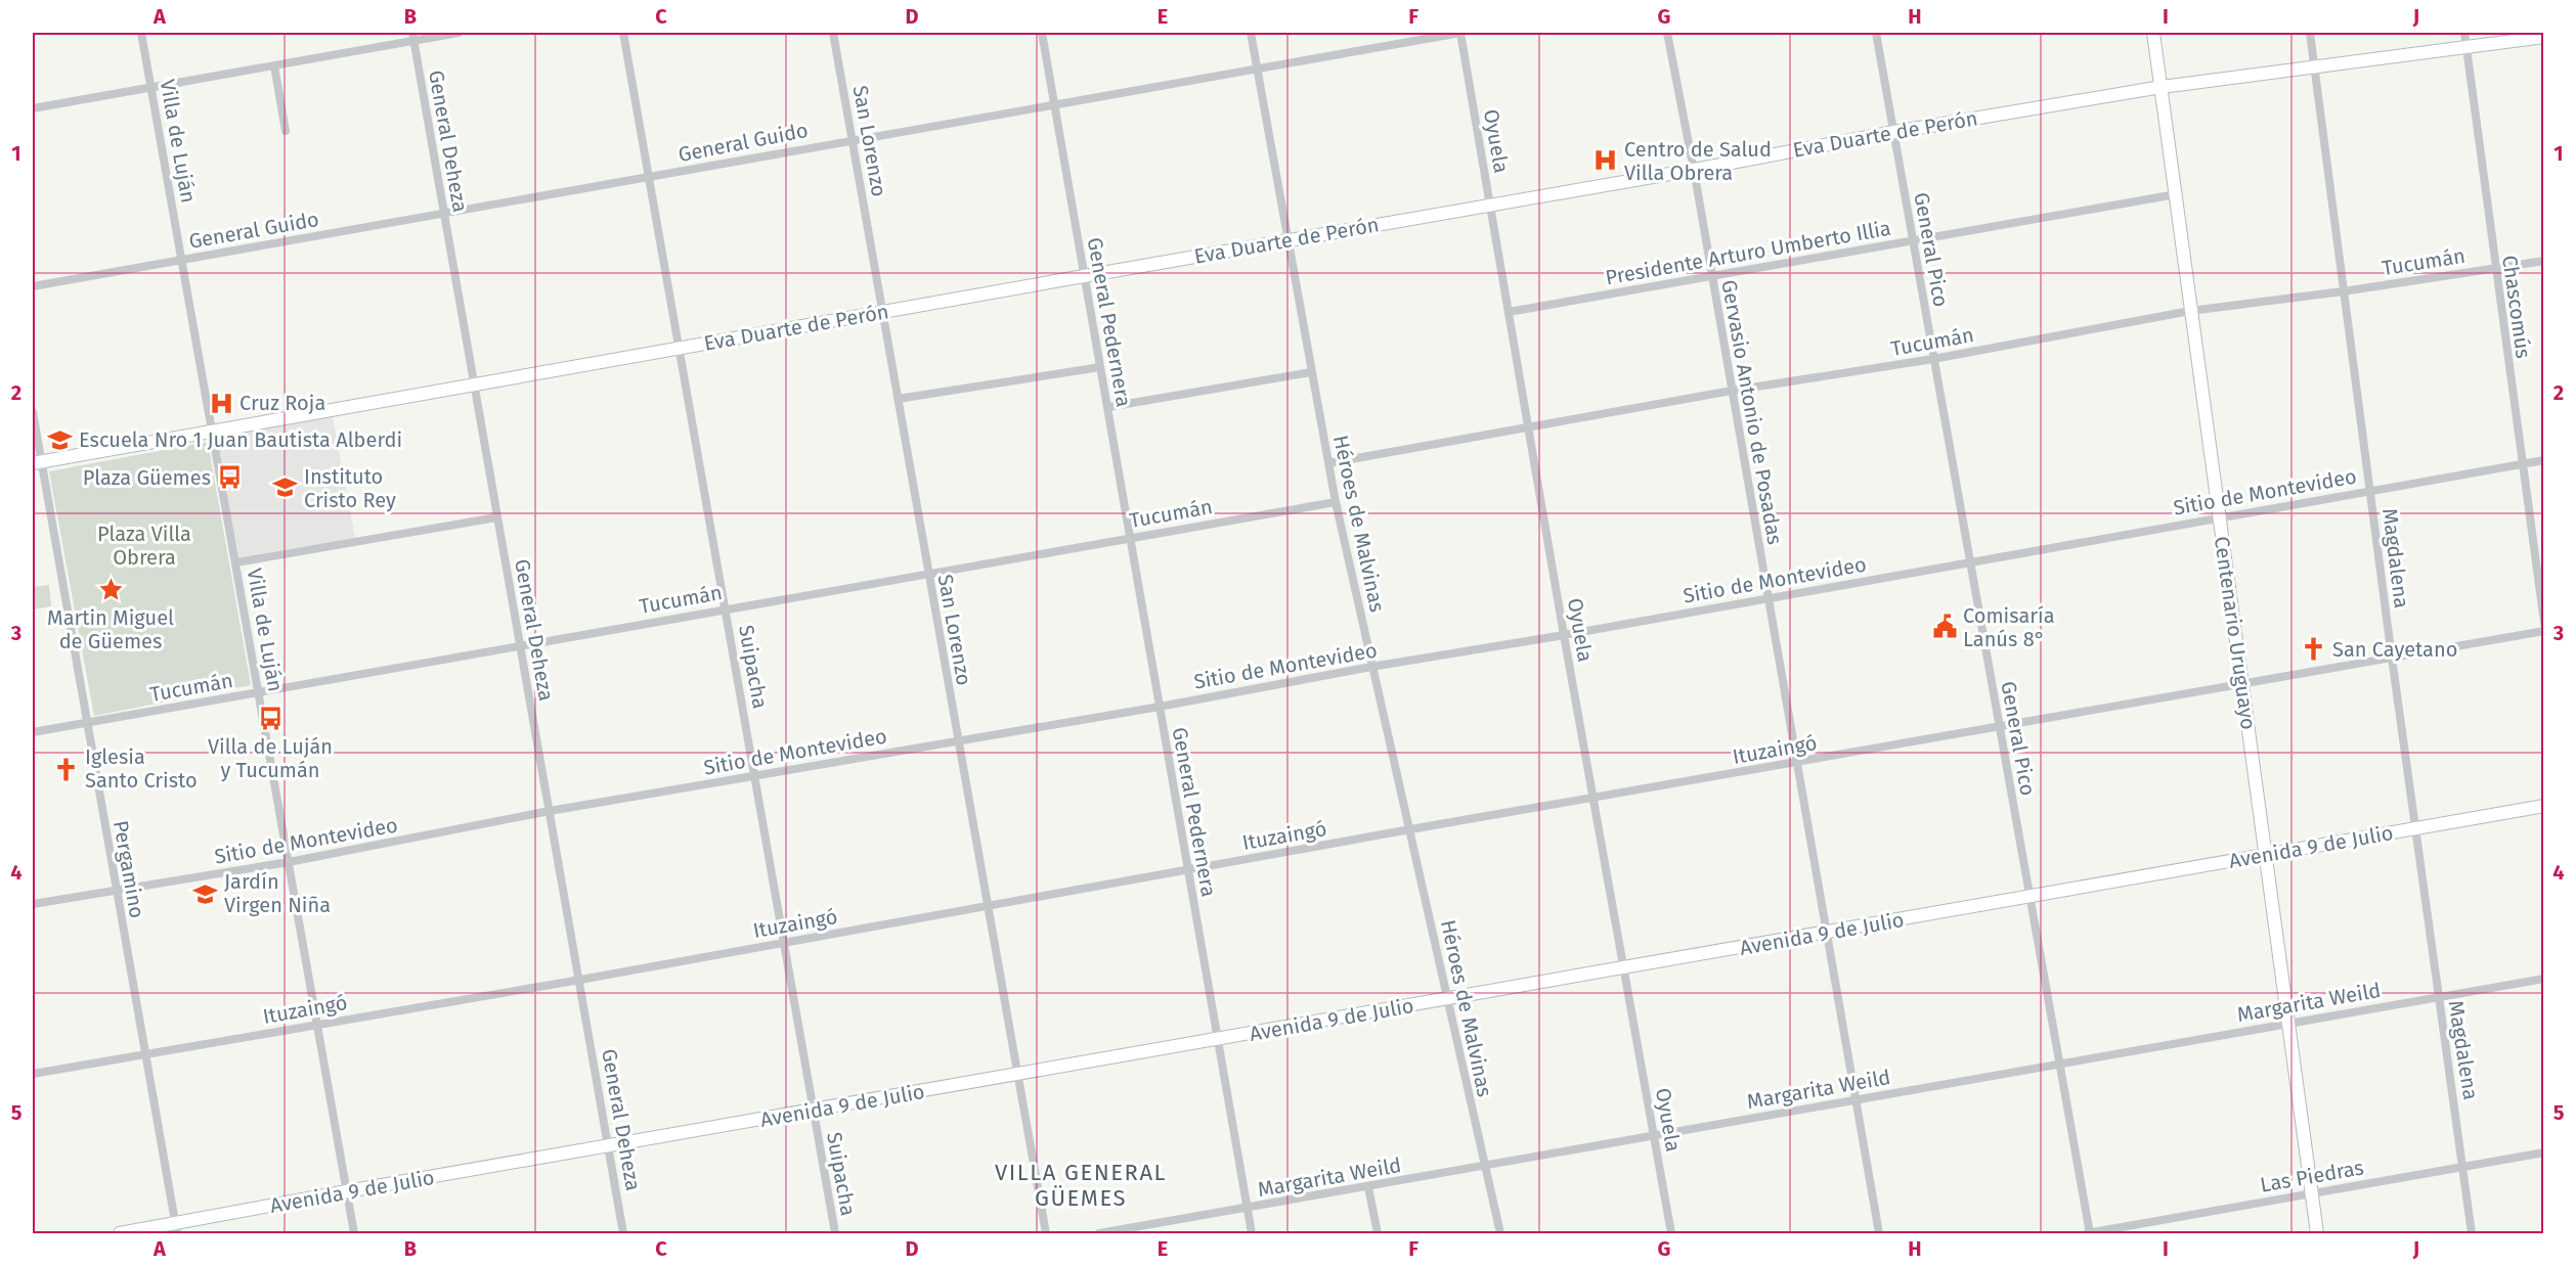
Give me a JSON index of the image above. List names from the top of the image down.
{
  "streets": {
    "main road": ["Eva Duarte de Perón", "Centenario Uruguayo", "Avenida 9 de Julio"],
    "street": [
      "Villa de Luján",
      "General Deheza",
      "San Lorenzo",
      "Oyuela",
      "General Guido",
      "General Pico",
      "Presidente Arturo Umberto Illia",
      "Tucumán",
      "Chascomús",
      "General Pedernera",
      "Gervasio Antonio de Posadas",
      "Sitio de Montevideo",
      "Héroes de Malvinas",
      "Magdalena",
      "Suipacha",
      "Ituzaingó",
      "Pergamino",
      "Margarita Weild",
      "Las Piedras"
    ]
  },
  "crossings": [
    ["Eva Duarte de Perón", "Villa de Luján"],
    ["Eva Duarte de Perón", "General Deheza"],
    ["Eva Duarte de Perón", "San Lorenzo"],
    ["Eva Duarte de Perón", "Oyuela"],
    ["Eva Duarte de Perón", "General Pico"],
    ["Eva Duarte de Perón", "Chascomús"],
    ["Eva Duarte de Perón", "General Pedernera"],
    ["Eva Duarte de Perón", "Gervasio Antonio de Posadas"],
    ["Eva Duarte de Perón", "Héroes de Malvinas"],
    ["Eva Duarte de Perón", "Magdalena"],
    ["Eva Duarte de Perón", "Centenario Uruguayo"],
    ["Eva Duarte de Perón", "Suipacha"],
    ["Eva Duarte de Perón", "Pergamino"],
    ["Villa de Luján", "General Guido"],
    ["Villa de Luján", "Tucumán"],
    ["Villa de Luján", "Sitio de Montevideo"],
    ["Villa de Luján", "Ituzaingó"],
    ["Villa de Luján", "Avenida 9 de Julio"],
    ["General Deheza", "General Guido"],
    ["General Deheza", "Tucumán"],
    ["General Deheza", "Sitio de Montevideo"],
    ["General Deheza", "Ituzaingó"],
    ["General Deheza", "Avenida 9 de Julio"],
    ["San Lorenzo", "General Guido"],
    ["San Lorenzo", "Tucumán"],
    ["San Lorenzo", "Sitio de Montevideo"],
    ["San Lorenzo", "Ituzaingó"],
    ["San Lorenzo", "Avenida 9 de Julio"],
    ["Oyuela", "General Guido"],
    ["Oyuela", "Presidente Arturo Umberto Illia"],
    ["Oyuela", "Tucumán"],
    ["Oyuela", "Sitio de Montevideo"],
    ["Oyuela", "Ituzaingó"],
    ["Oyuela", "Avenida 9 de Julio"],
    ["Oyuela", "Margarita Weild"],
    ["General Guido", "General Pedernera"],
    ["General Guido", "Héroes de Malvinas"],
    ["General Guido", "Suipacha"],
    ["General Pico", "Presidente Arturo Umberto Illia"],
    ["General Pico", "Tucumán"],
    ["General Pico", "Sitio de Montevideo"],
    ["General Pico", "Ituzaingó"],
    ["General Pico", "Avenida 9 de Julio"],
    ["General Pico", "Margarita Weild"],
    ["General Pico", "Las Piedras"],
    ["Presidente Arturo Umberto Illia", "Gervasio Antonio de Posadas"],
    ["Presidente Arturo Umberto Illia", "Centenario Uruguayo"],
    ["Tucumán", "Chascomús"],
    ["Tucumán", "General Pedernera"],
    ["Tucumán", "Gervasio Antonio de Posadas"],
    ["Tucumán", "Héroes de Malvinas"],
    ["Tucumán", "Magdalena"],
    ["Tucumán", "Centenario Uruguayo"],
    ["Tucumán", "Suipacha"],
    ["Tucumán", "Pergamino"],
    ["Chascomús", "Sitio de Montevideo"],
    ["General Pedernera", "Sitio de Montevideo"],
    ["General Pedernera", "Ituzaingó"],
    ["General Pedernera", "Avenida 9 de Julio"],
    ["General Pedernera", "Margarita Weild"],
    ["Gervasio Antonio de Posadas", "Sitio de Montevideo"],
    ["Gervasio Antonio de Posadas", "Ituzaingó"],
    ["Gervasio Antonio de Posadas", "Avenida 9 de Julio"],
    ["Gervasio Antonio de Posadas", "Margarita Weild"],
    ["Sitio de Montevideo", "Héroes de Malvinas"],
    ["Sitio de Montevideo", "Magdalena"],
    ["Sitio de Montevideo", "Centenario Uruguayo"],
    ["Sitio de Montevideo", "Suipacha"],
    ["Sitio de Montevideo", "Pergamino"],
    ["Héroes de Malvinas", "Ituzaingó"],
    ["Héroes de Malvinas", "Avenida 9 de Julio"],
    ["Héroes de Malvinas", "Margarita Weild"],
    ["Magdalena", "Ituzaingó"],
    ["Magdalena", "Avenida 9 de Julio"],
    ["Magdalena", "Margarita Weild"],
    ["Magdalena", "Las Piedras"],
    ["Centenario Uruguayo", "Ituzaingó"],
    ["Centenario Uruguayo", "Avenida 9 de Julio"],
    ["Centenario Uruguayo", "Margarita Weild"],
    ["Centenario Uruguayo", "Las Piedras"],
    ["Suipacha", "Ituzaingó"],
    ["Suipacha", "Avenida 9 de Julio"],
    ["Ituzaingó", "Pergamino"],
    ["Avenida 9 de Julio", "Pergamino"]
  ],
  "districts": ["VILLA GENERAL GÜEMES"],
  "parks": ["Plaza Villa Obrera"],
  "places": {
    "hospital": ["Centro de Salud Villa Obrera", "Cruz Roja"],
    "school or university": ["Escuela Nro 1 Juan Bautista Alberdi", "Instituto Cristo Rey", "Jardín Virgen Niña"],
    "bus stop": ["Plaza Güemes", "Villa de Luján y Tucumán"],
    "place": ["Martin Miguel de Güemes"],
    "public building": ["Comisaría Lanús 8°"],
    "church": ["San Cayetano", "Iglesia Santo Cristo"]
  },
  "grid": {
    "columns": [
      "A",
      "B",
      "C",
      "D",
      "E",
      "F",
      "G",
      "H",
      "I",
      "J"
    ],
    "rows": [
      "1",
      "2",
      "3",
      "4",
      "5"
    ]
  }
}
